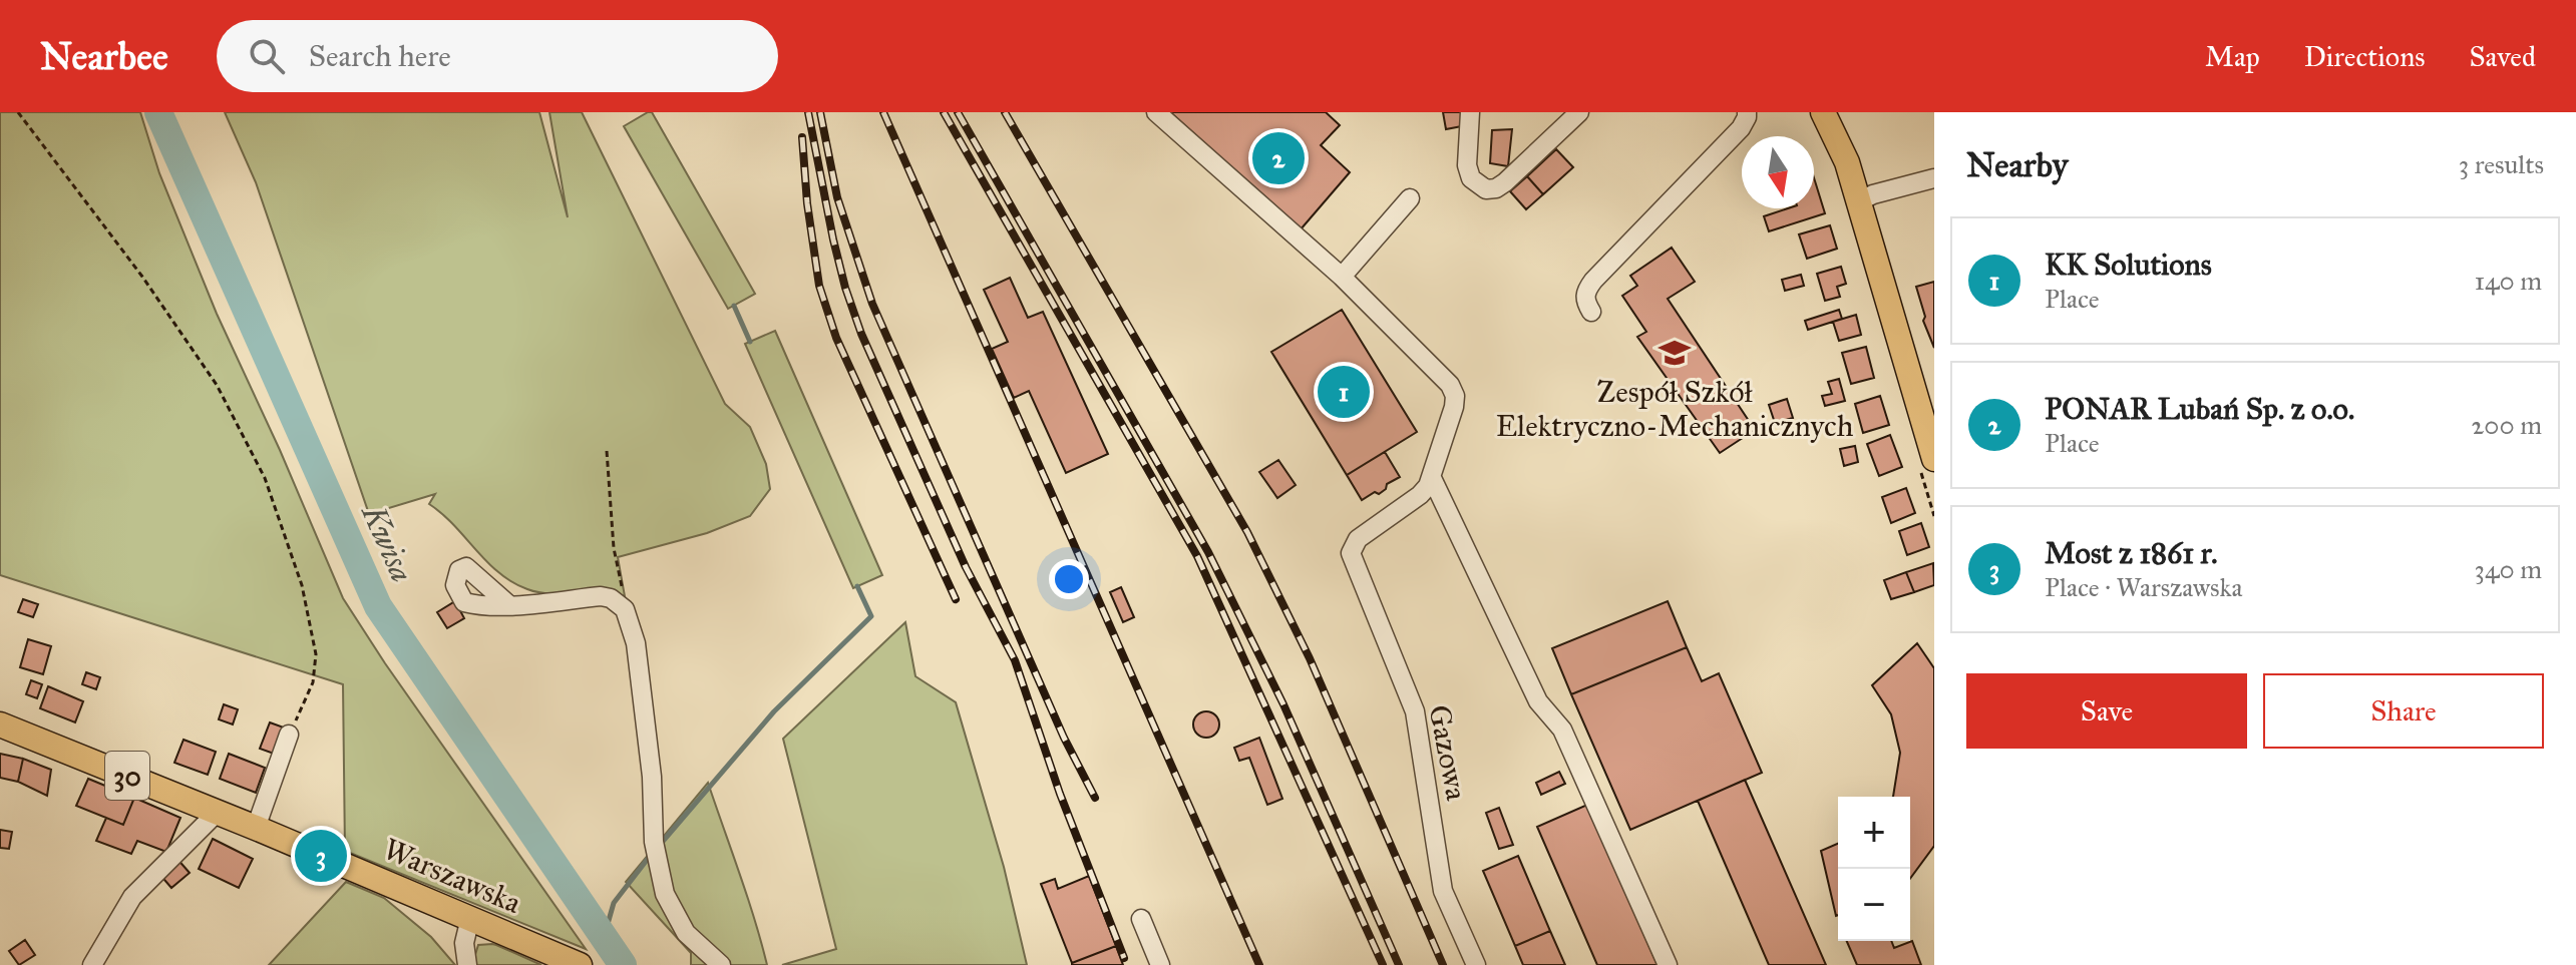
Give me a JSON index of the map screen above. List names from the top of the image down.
{
  "streets": {
    "main road": ["30", "Warszawska"],
    "street": ["Gazowa"]
  },
  "crossings": [
    ["30", "Warszawska"]
  ],
  "water": ["Kwisa"],
  "places": {
    "school or university": ["Zespół Szkół Elektryczno-Mechanicznych"]
  },
  "north": "bottom",
  "page": {
    "header": "Nearbee",
    "search": "Search here",
    "nav": ["Map", "Directions", "Saved"],
    "heading": ["Nearby", "3 results"],
    "pins": ["2", "1", "3"],
    "list": [
      {
        "mark": "1",
        "name": "KK Solutions",
        "note": "Place",
        "value": "140 m"
      },
      {
        "mark": "2",
        "name": "PONAR Lubań Sp. z o.o.",
        "note": "Place",
        "value": "200 m"
      },
      {
        "mark": "3",
        "name": "Most z 1861 r.",
        "note": "Place · Warszawska",
        "value": "340 m"
      }
    ],
    "buttons": ["Save", "Share"],
    "map_buttons": ["+", "−"]
  }
}
